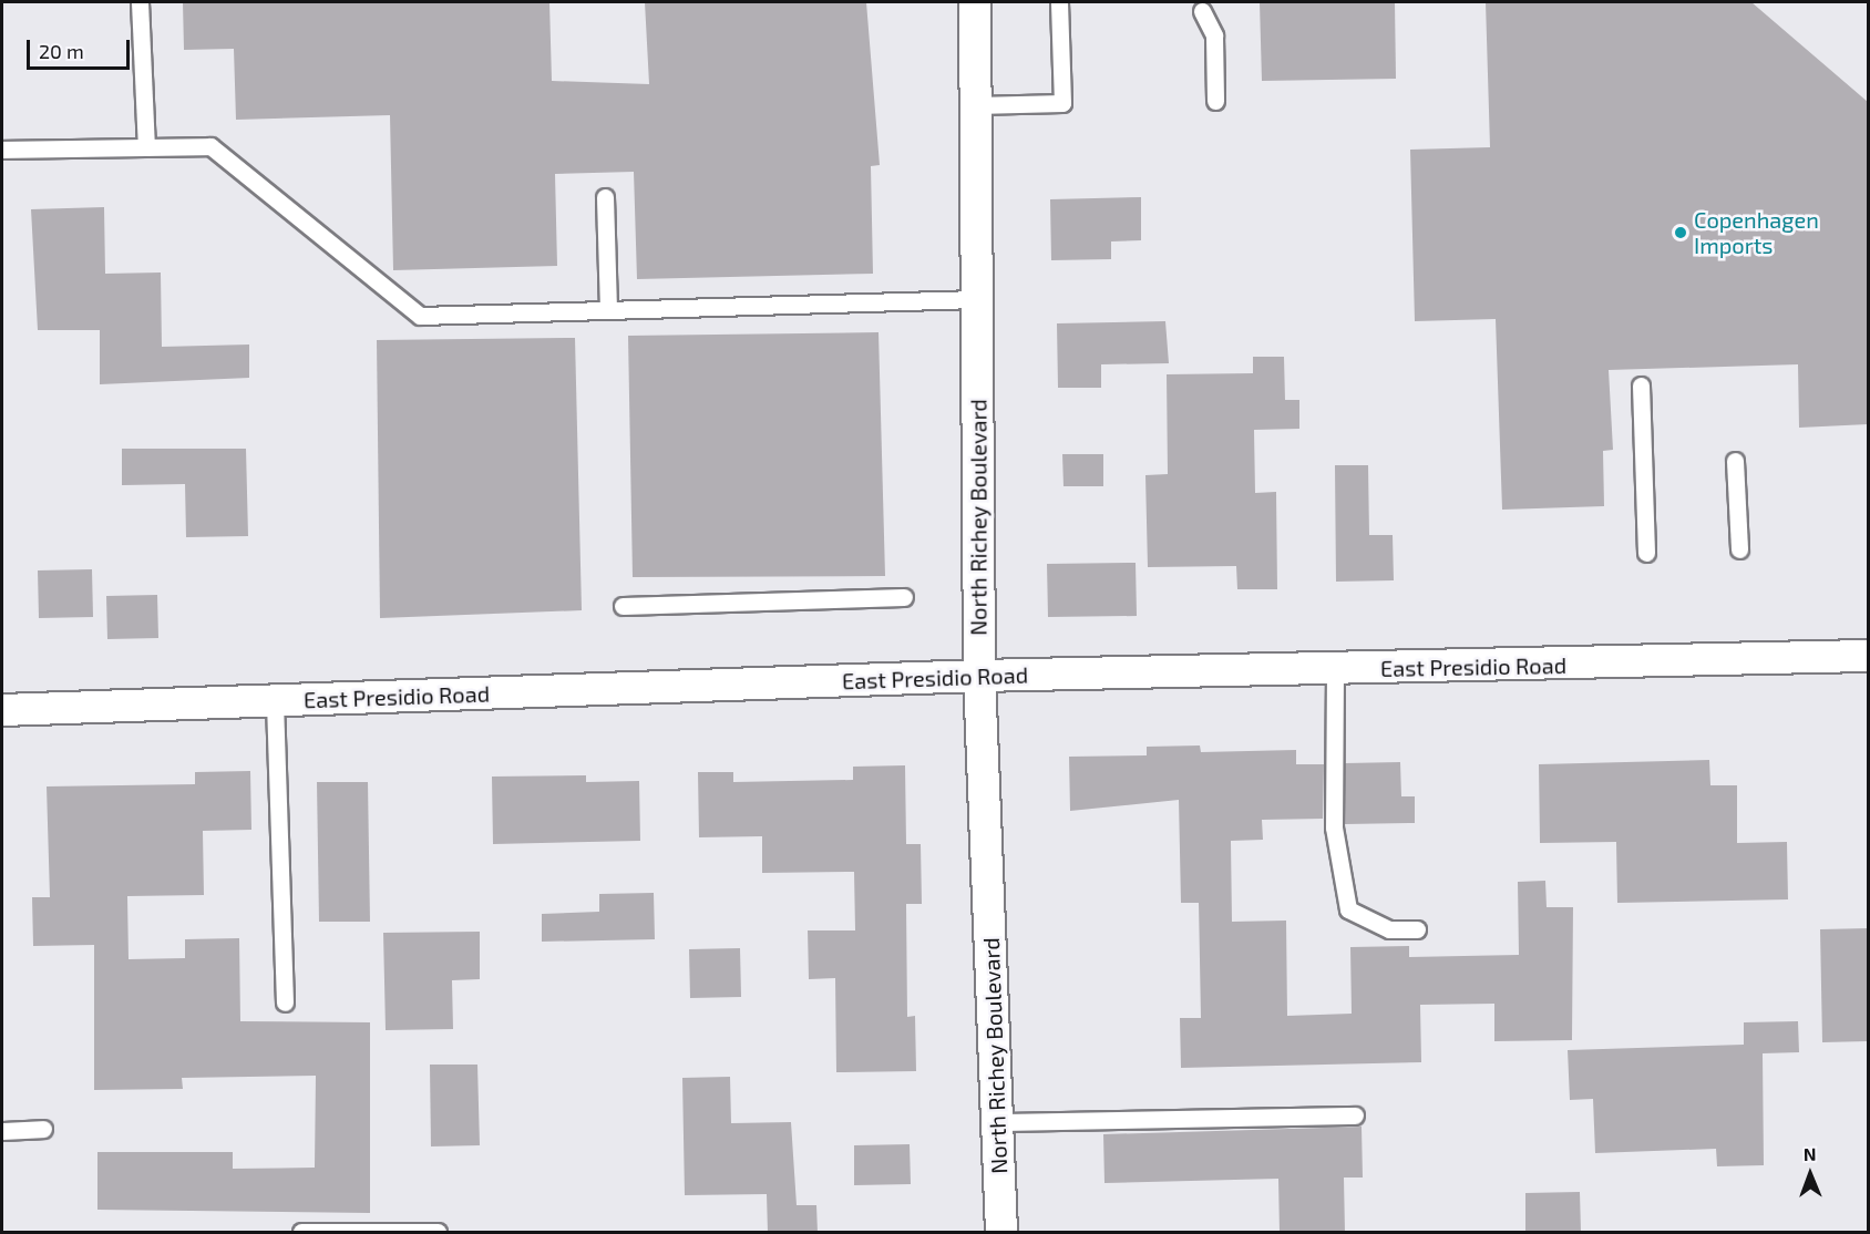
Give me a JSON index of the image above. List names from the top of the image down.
{
  "streets": {
    "street": ["North Richey Boulevard", "East Presidio Road"]
  },
  "crossings": [
    ["North Richey Boulevard", "East Presidio Road"]
  ],
  "places": ["Copenhagen Imports"],
  "scale_bar": "20 m",
  "north": "top"
}
